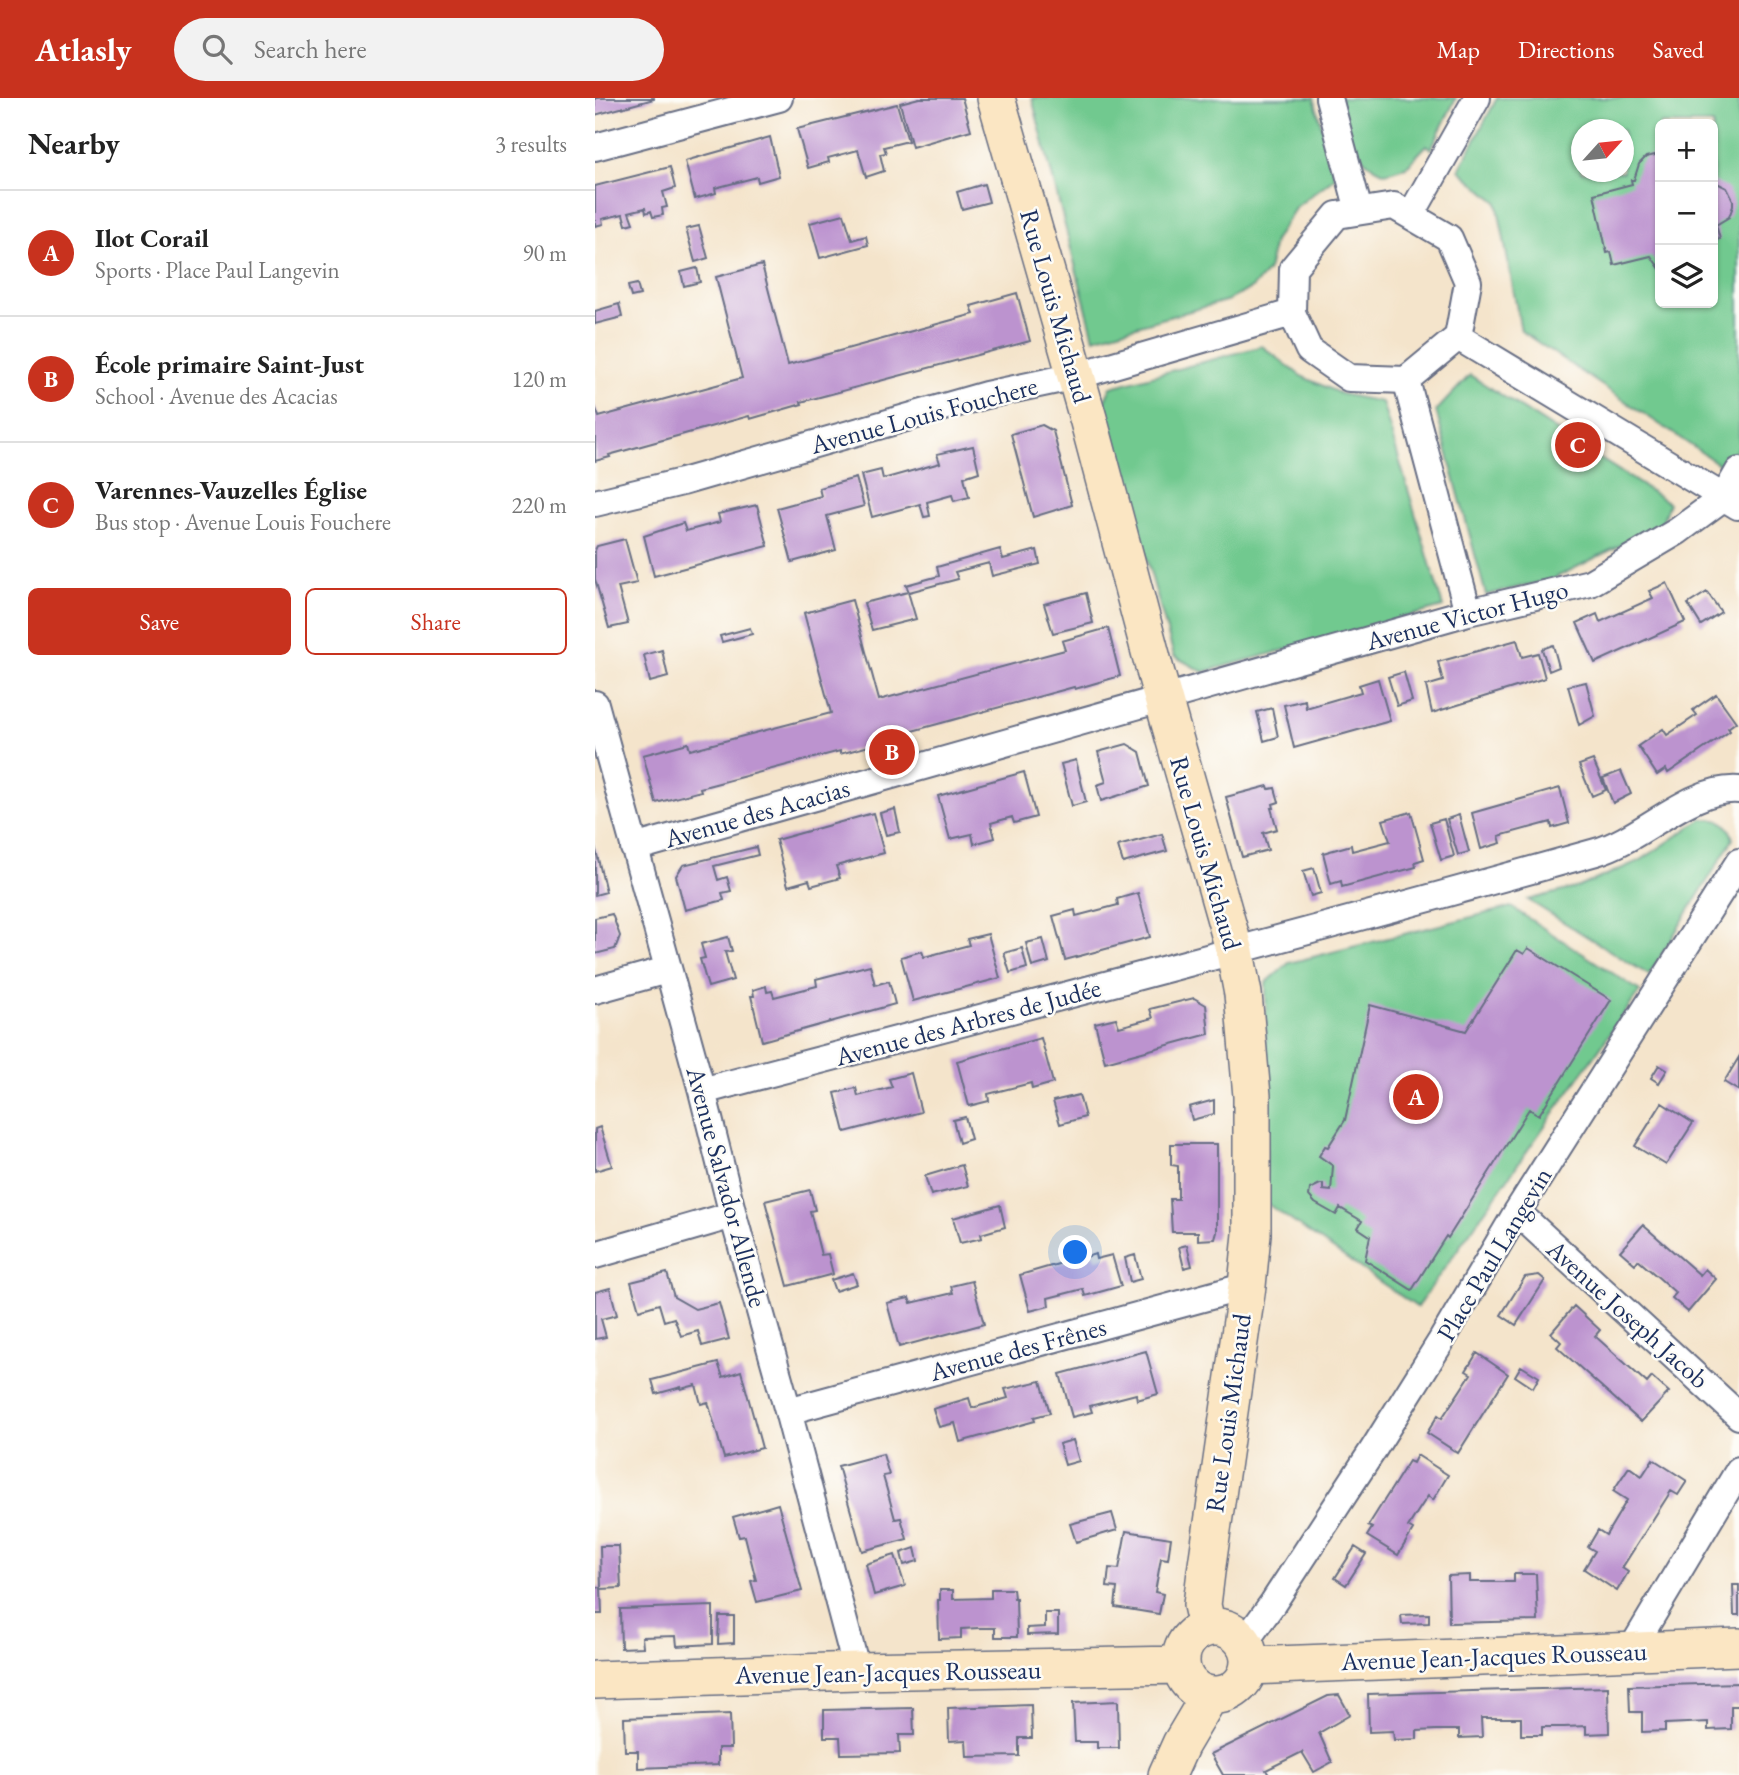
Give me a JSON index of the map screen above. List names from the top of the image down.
{
  "streets": {
    "street": [
      "Rue Louis Michaud",
      "Avenue Louis Fouchere",
      "Avenue Victor Hugo",
      "Avenue des Acacias",
      "Avenue des Arbres de Judée",
      "Avenue Salvador Allende",
      "Place Paul Langevin",
      "Avenue Joseph Jacob",
      "Avenue des Frênes",
      "Avenue Jean-Jacques Rousseau"
    ]
  },
  "crossings": [
    ["Rue Louis Michaud", "Avenue Louis Fouchere"],
    ["Rue Louis Michaud", "Avenue Victor Hugo"],
    ["Rue Louis Michaud", "Avenue des Acacias"],
    ["Rue Louis Michaud", "Avenue des Arbres de Judée"],
    ["Rue Louis Michaud", "Place Paul Langevin"],
    ["Rue Louis Michaud", "Avenue des Frênes"],
    ["Rue Louis Michaud", "Avenue Jean-Jacques Rousseau"],
    ["Avenue Victor Hugo", "Avenue des Acacias"],
    ["Avenue des Acacias", "Avenue Salvador Allende"],
    ["Avenue des Arbres de Judée", "Avenue Salvador Allende"],
    ["Avenue Salvador Allende", "Avenue des Frênes"],
    ["Avenue Salvador Allende", "Avenue Jean-Jacques Rousseau"],
    ["Place Paul Langevin", "Avenue Joseph Jacob"],
    ["Place Paul Langevin", "Avenue Jean-Jacques Rousseau"]
  ],
  "north": "top right",
  "page": {
    "header": "Atlasly",
    "search": "Search here",
    "nav": ["Map", "Directions", "Saved"],
    "heading": ["Nearby", "3 results"],
    "map_buttons": ["+", "−"],
    "list": [
      {
        "mark": "A",
        "name": "Ilot Corail",
        "note": "Sports · Place Paul Langevin",
        "value": "90 m"
      },
      {
        "mark": "B",
        "name": "École primaire Saint-Just",
        "note": "School · Avenue des Acacias",
        "value": "120 m"
      },
      {
        "mark": "C",
        "name": "Varennes-Vauzelles Église",
        "note": "Bus stop · Avenue Louis Fouchere",
        "value": "220 m"
      }
    ],
    "pins": ["C", "B", "A"],
    "buttons": ["Save", "Share"]
  }
}
